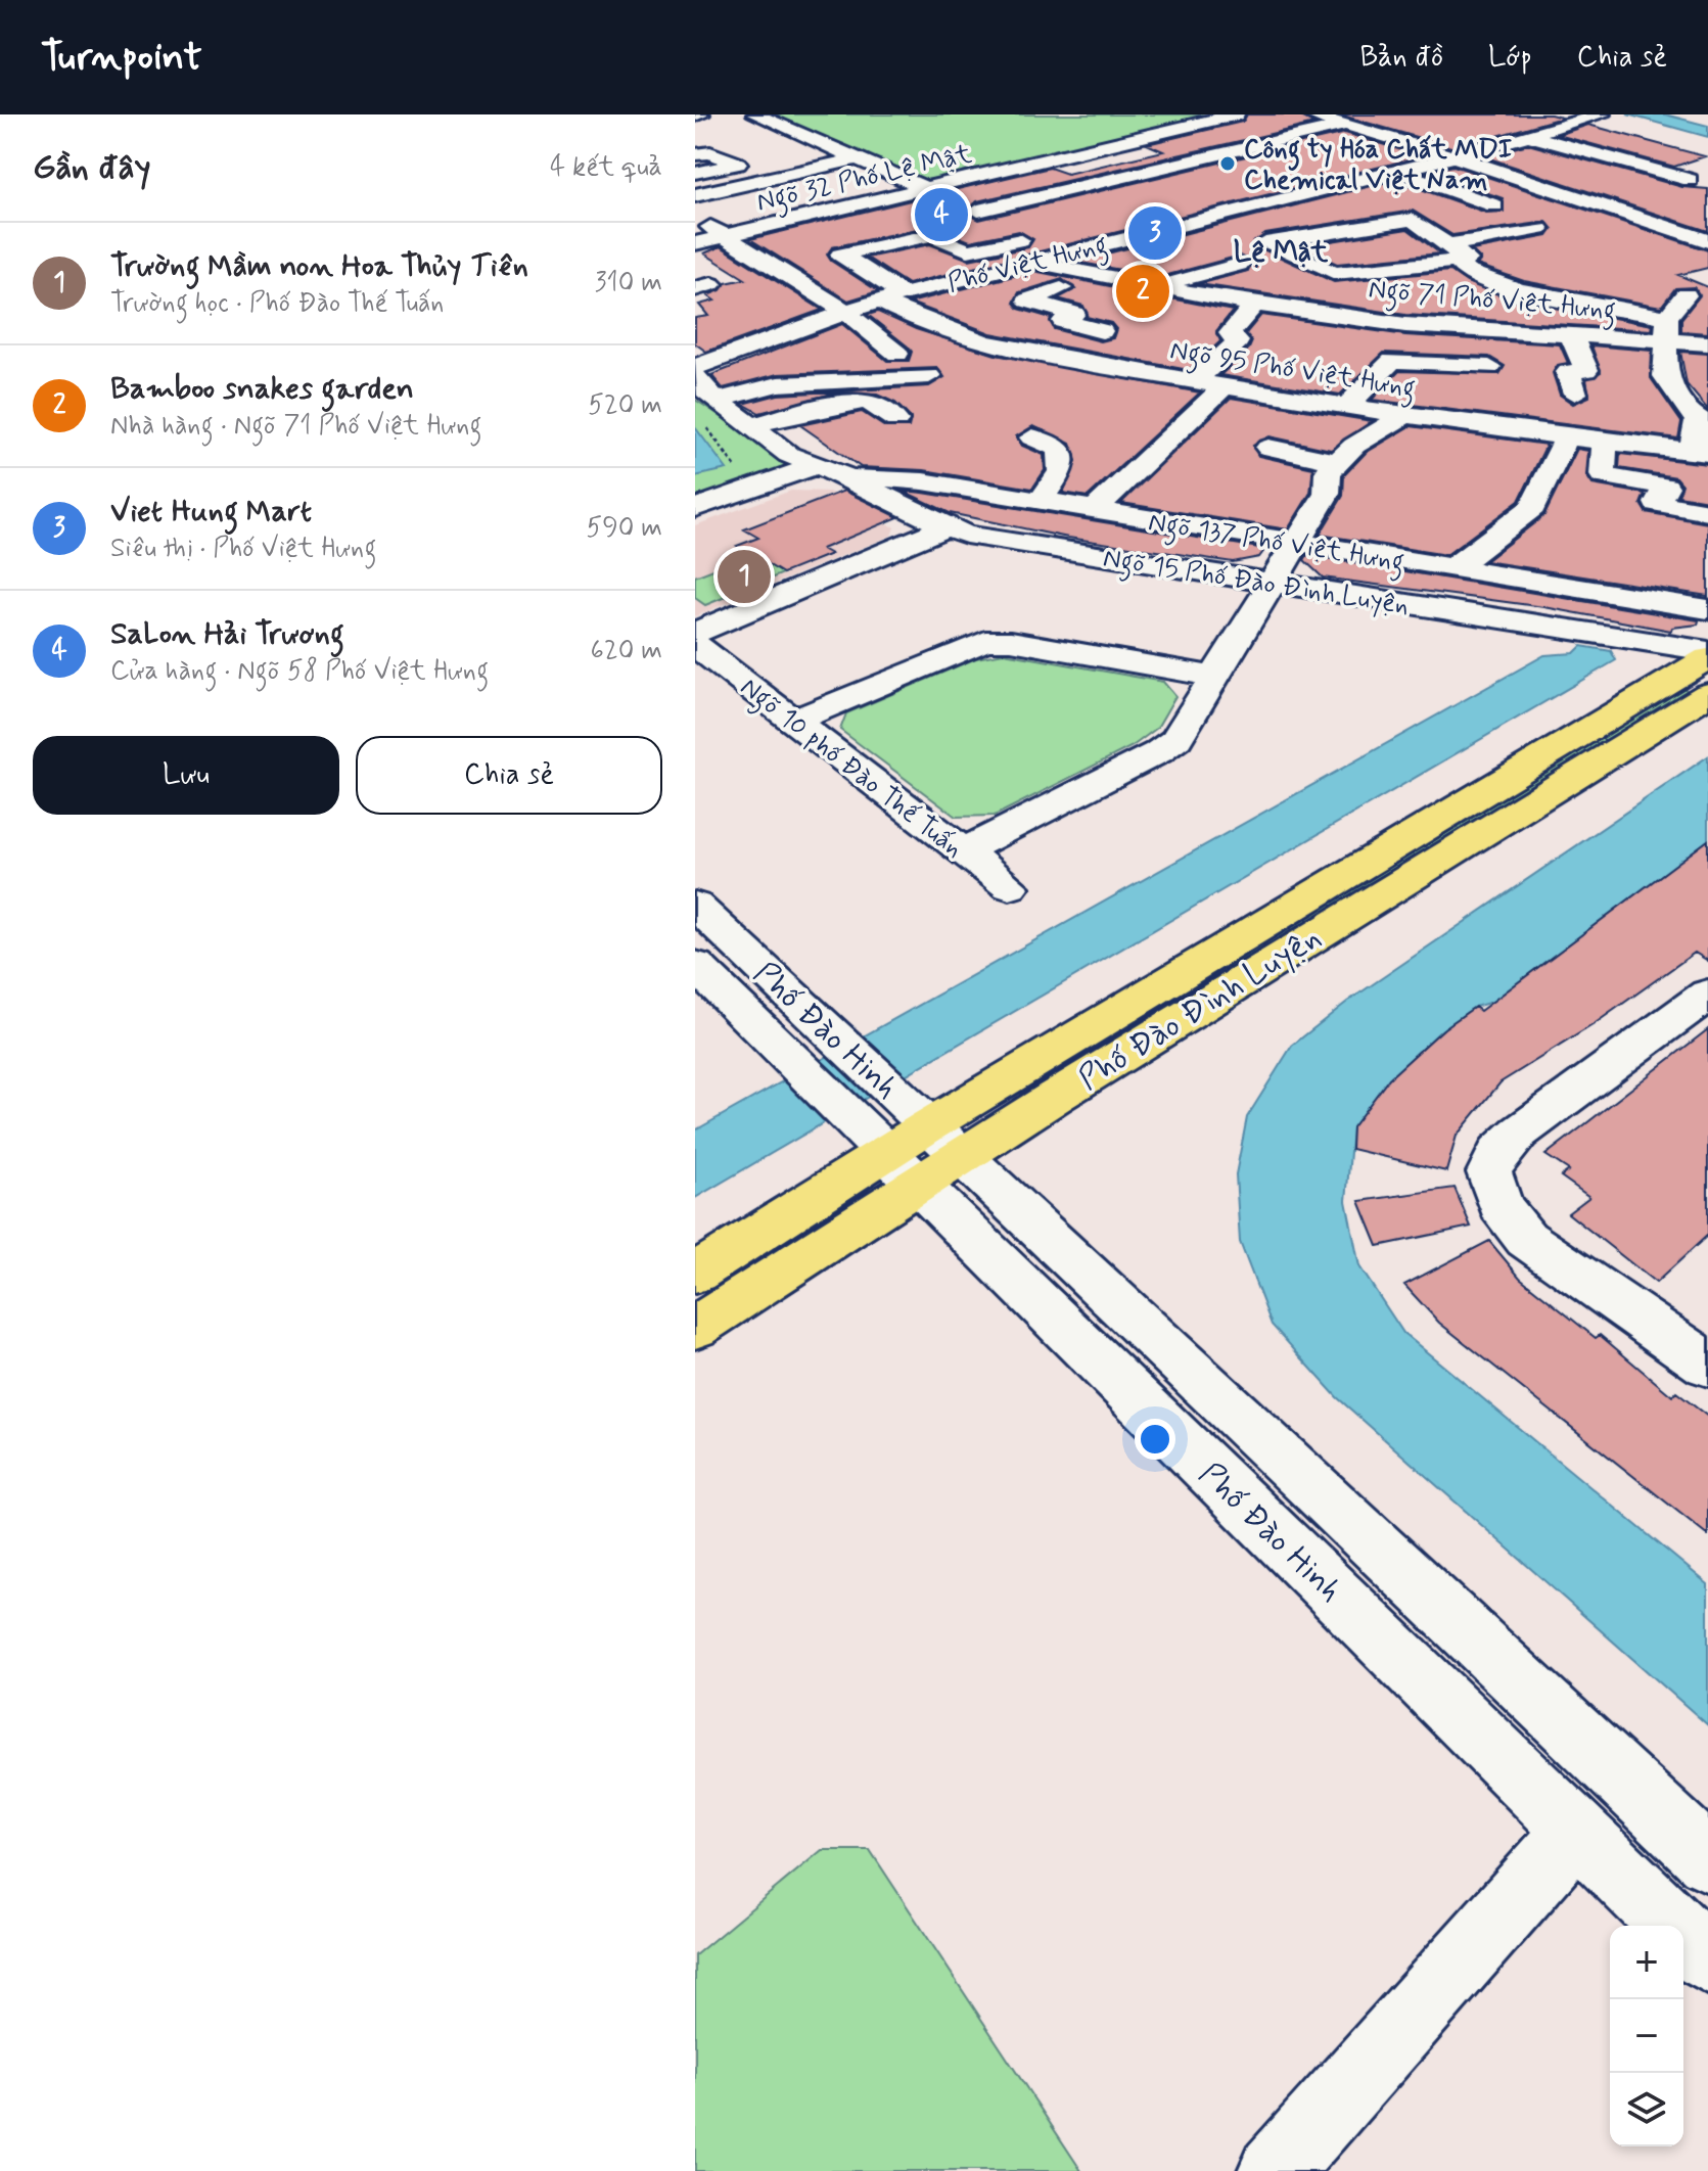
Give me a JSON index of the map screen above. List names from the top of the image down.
{
  "streets": {
    "main road": ["Phố Đào Đình Luyện"],
    "street": [
      "Ngõ 32 Phố Lệ Mật",
      "Phố Việt Hưng",
      "Ngõ 71 Phố Việt Hưng",
      "Ngõ 95 Phố Việt Hưng",
      "Ngõ 137 Phố Việt Hưng",
      "Ngõ 15 Phố Đào Đình Luyện",
      "Ngõ 10 phố Đào Thế Tuấn",
      "Phố Đào Hinh"
    ]
  },
  "crossings": [
    ["Phố Việt Hưng", "Ngõ 71 Phố Việt Hưng"],
    ["Phố Việt Hưng", "Ngõ 95 Phố Việt Hưng"],
    ["Ngõ 137 Phố Việt Hưng", "Ngõ 15 Phố Đào Đình Luyện"],
    ["Ngõ 137 Phố Việt Hưng", "Ngõ 10 phố Đào Thế Tuấn"],
    ["Ngõ 15 Phố Đào Đình Luyện", "Ngõ 10 phố Đào Thế Tuấn"],
    ["Phố Đào Đình Luyện", "Phố Đào Hinh"]
  ],
  "districts": ["Lệ Mật"],
  "places": ["Công ty Hóa Chất MDI Chemical Việt Nam"],
  "page": {
    "header": "Turnpoint",
    "nav": ["Bản đồ", "Lớp", "Chia sẻ"],
    "heading": ["Gần đây", "4 kết quả"],
    "pins": [
      "4",
      "3",
      "2",
      "1"
    ],
    "list": [
      {
        "mark": "1",
        "name": "Trường Mầm non Hoa Thủy Tiên",
        "note": "Trường học · Phố Đào Thế Tuấn",
        "value": "310 m"
      },
      {
        "mark": "2",
        "name": "Bamboo snakes garden",
        "note": "Nhà hàng · Ngõ 71 Phố Việt Hưng",
        "value": "520 m"
      },
      {
        "mark": "3",
        "name": "Viet Hung Mart",
        "note": "Siêu thị · Phố Việt Hưng",
        "value": "590 m"
      },
      {
        "mark": "4",
        "name": "SaLon Hải Trương",
        "note": "Cửa hàng · Ngõ 58 Phố Việt Hưng",
        "value": "620 m"
      }
    ],
    "buttons": ["Lưu", "Chia sẻ"],
    "map_buttons": ["+", "−"]
  }
}
